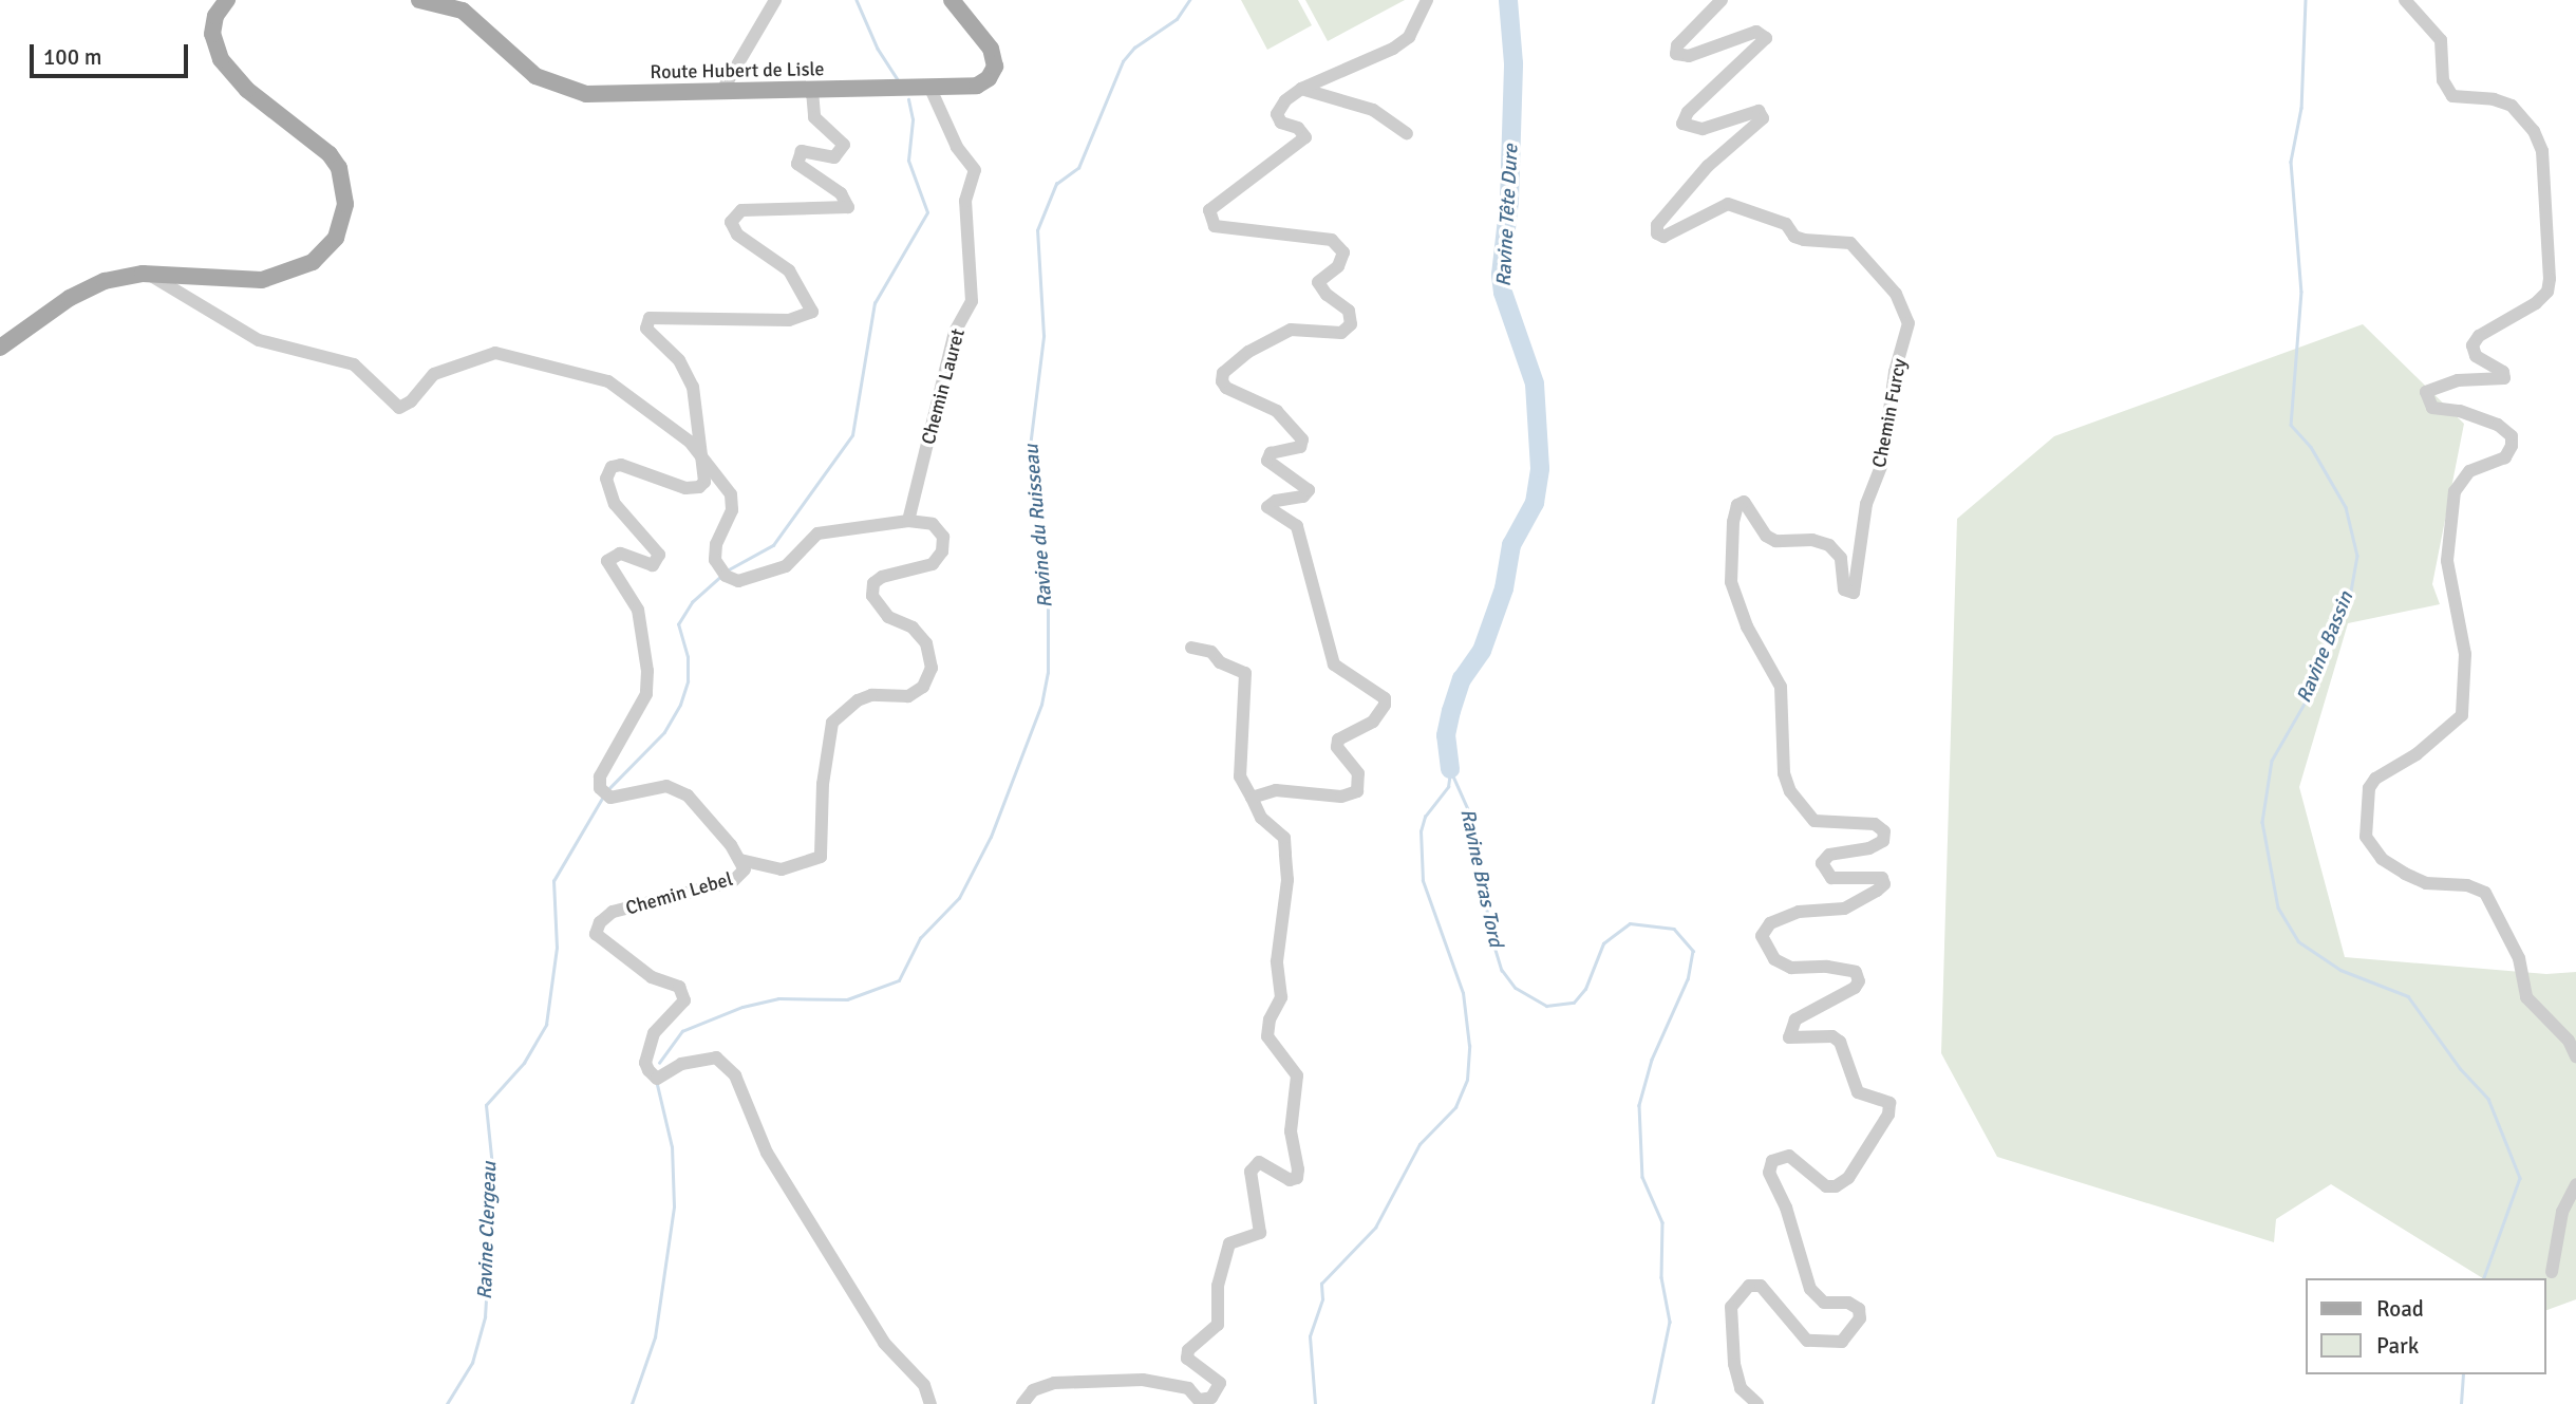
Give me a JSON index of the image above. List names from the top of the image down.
{
  "streets": {
    "main road": ["Route Hubert de Lisle"],
    "street": ["Chemin Lauret", "Chemin Furcy", "Chemin Lebel"]
  },
  "crossings": [
    ["Route Hubert de Lisle", "Chemin Lauret"],
    ["Route Hubert de Lisle", "Chemin Lebel"]
  ],
  "water": [
    "Ravine Tête Dure",
    "Ravine du Ruisseau",
    "Ravine Bassin",
    "Ravine Bras Tord",
    "Ravine Clergeau"
  ],
  "legend": ["Road", "Park"],
  "scale_bar": "100 m"
}
